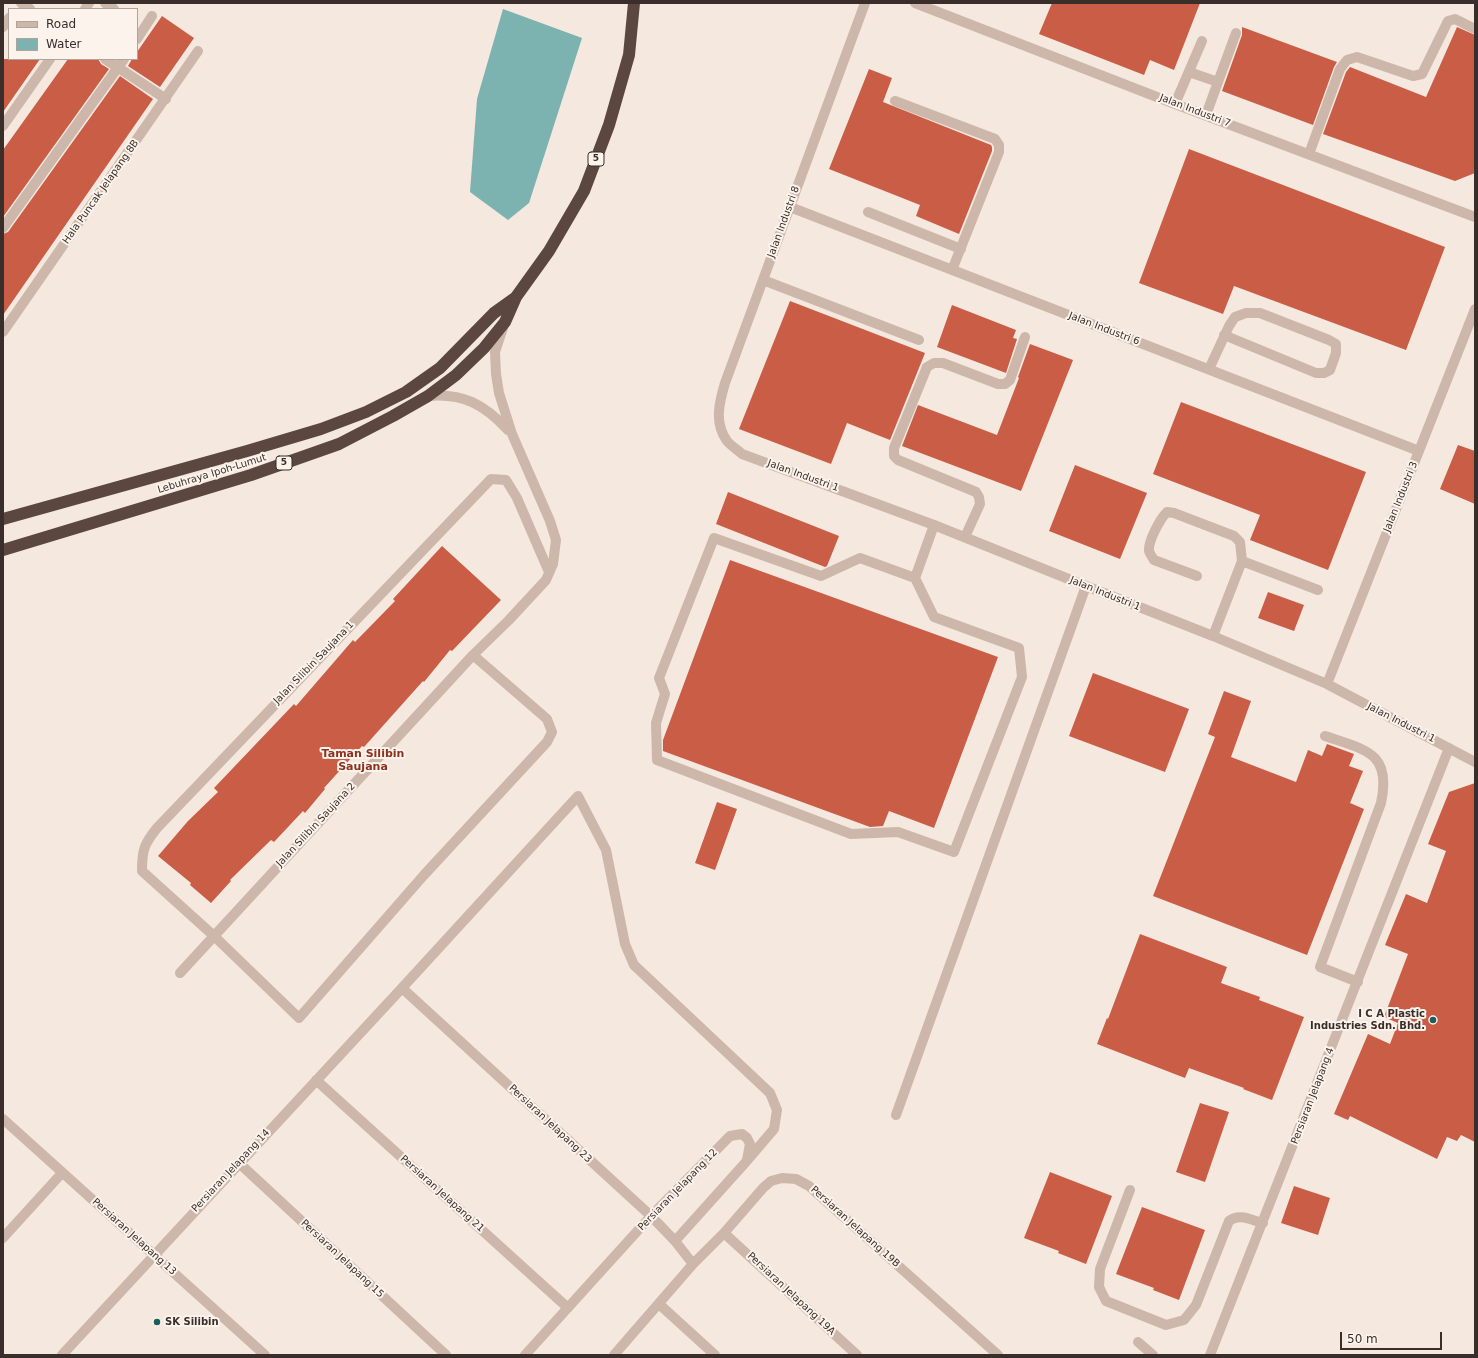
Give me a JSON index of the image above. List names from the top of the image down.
{
  "streets": {
    "highway": ["5", "Lebuhraya Ipoh-Lumut"],
    "street": [
      "Jalan Industri 7",
      "Hala Puncak Jelapang 8B",
      "Jalan Industri 8",
      "Jalan Industri 6",
      "Jalan Industri 1",
      "Jalan Industri 3",
      "Jalan Silibin Saujana 1",
      "Jalan Silibin Saujana 2",
      "Persiaran Jelapang 4",
      "Persiaran Jelapang 23",
      "Persiaran Jelapang 14",
      "Persiaran Jelapang 12",
      "Persiaran Jelapang 21",
      "Persiaran Jelapang 19B",
      "Persiaran Jelapang 13",
      "Persiaran Jelapang 15",
      "Persiaran Jelapang 19A"
    ]
  },
  "crossings": [
    ["Jalan Industri 8", "Jalan Industri 6"],
    ["Jalan Industri 8", "Jalan Industri 1"],
    ["Jalan Industri 6", "Jalan Industri 3"],
    ["Lebuhraya Ipoh-Lumut", "Jalan Silibin Saujana 2"],
    ["Jalan Industri 1", "Jalan Industri 3"],
    ["Jalan Industri 1", "Persiaran Jelapang 4"],
    ["Jalan Silibin Saujana 1", "Jalan Silibin Saujana 2"],
    ["Persiaran Jelapang 23", "Persiaran Jelapang 14"],
    ["Persiaran Jelapang 23", "Persiaran Jelapang 12"],
    ["Persiaran Jelapang 23", "Persiaran Jelapang 19B"],
    ["Persiaran Jelapang 14", "Persiaran Jelapang 12"],
    ["Persiaran Jelapang 14", "Persiaran Jelapang 21"],
    ["Persiaran Jelapang 14", "Persiaran Jelapang 13"],
    ["Persiaran Jelapang 14", "Persiaran Jelapang 15"],
    ["Persiaran Jelapang 12", "Persiaran Jelapang 21"],
    ["Persiaran Jelapang 19B", "Persiaran Jelapang 19A"]
  ],
  "districts": ["Taman Silibin Saujana"],
  "places": ["I C A Plastic Industries Sdn. Bhd.", "SK Silibin"],
  "legend": ["Road", "Water"],
  "scale_bar": "50 m"
}
